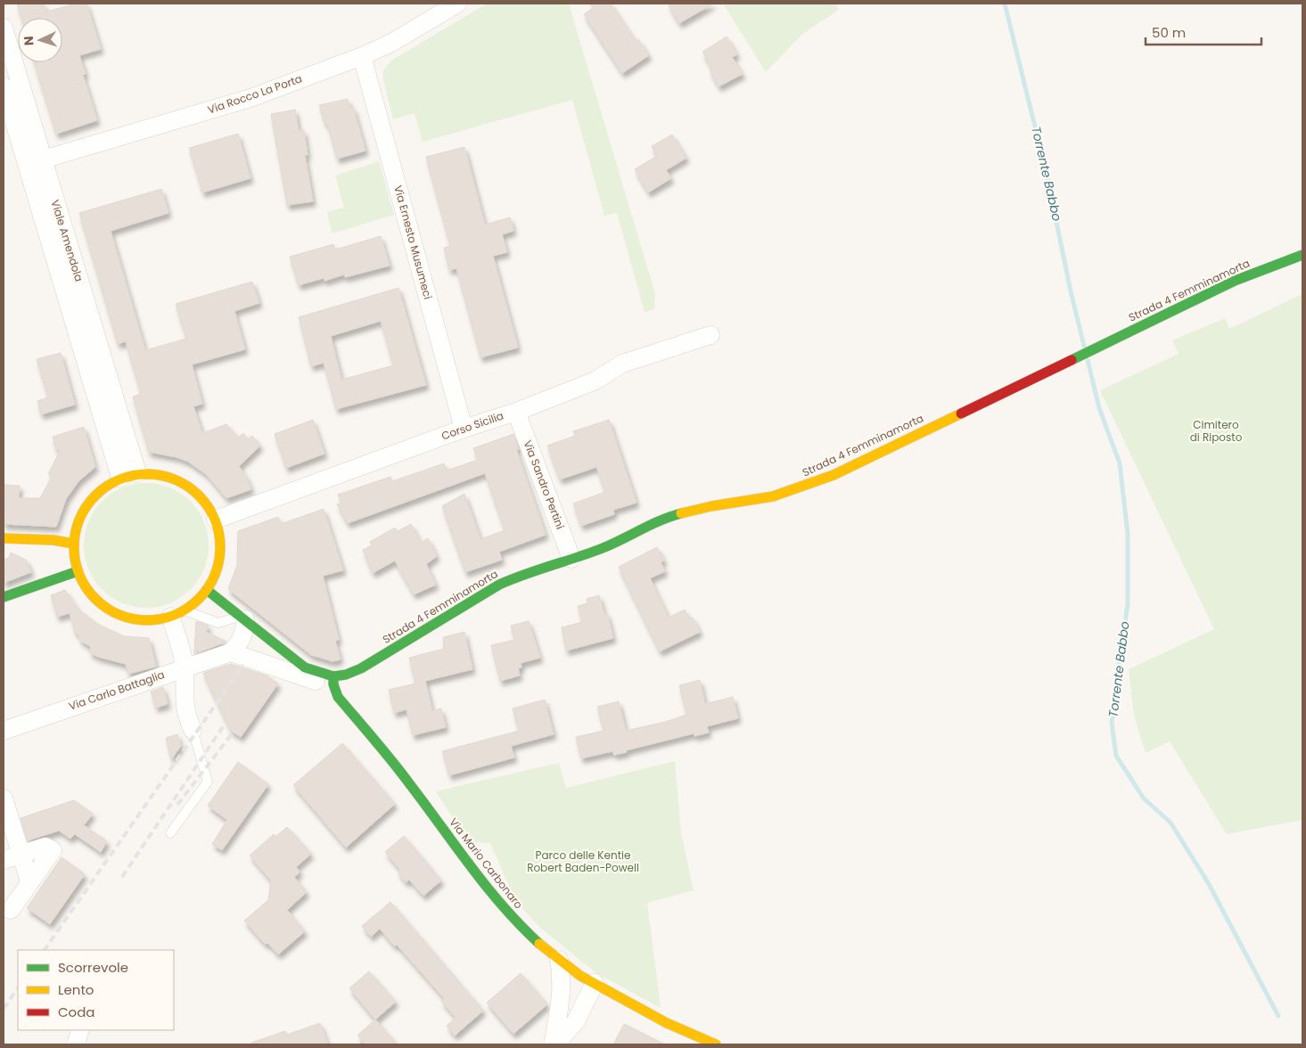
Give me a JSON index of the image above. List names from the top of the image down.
{
  "streets": {
    "street": [
      "Via Rocco La Porta",
      "Viale Amendola",
      "Via Ernesto Musumeci",
      "Strada 4 Femminamorta",
      "Corso Sicilia",
      "Via Sandro Pertini",
      "Via Carlo Battaglia",
      "Via Mario Carbonaro"
    ]
  },
  "crossings": [
    ["Via Rocco La Porta", "Viale Amendola"],
    ["Via Rocco La Porta", "Via Ernesto Musumeci"],
    ["Via Ernesto Musumeci", "Corso Sicilia"],
    ["Strada 4 Femminamorta", "Via Sandro Pertini"],
    ["Corso Sicilia", "Via Sandro Pertini"]
  ],
  "water": ["Torrente Babbo"],
  "parks": ["Cimitero di Riposto", "Parco delle Kentie Robert Baden-Powell"],
  "legend": ["Scorrevole", "Lento", "Coda"],
  "scale_bar": "50 m",
  "north": "left"
}
